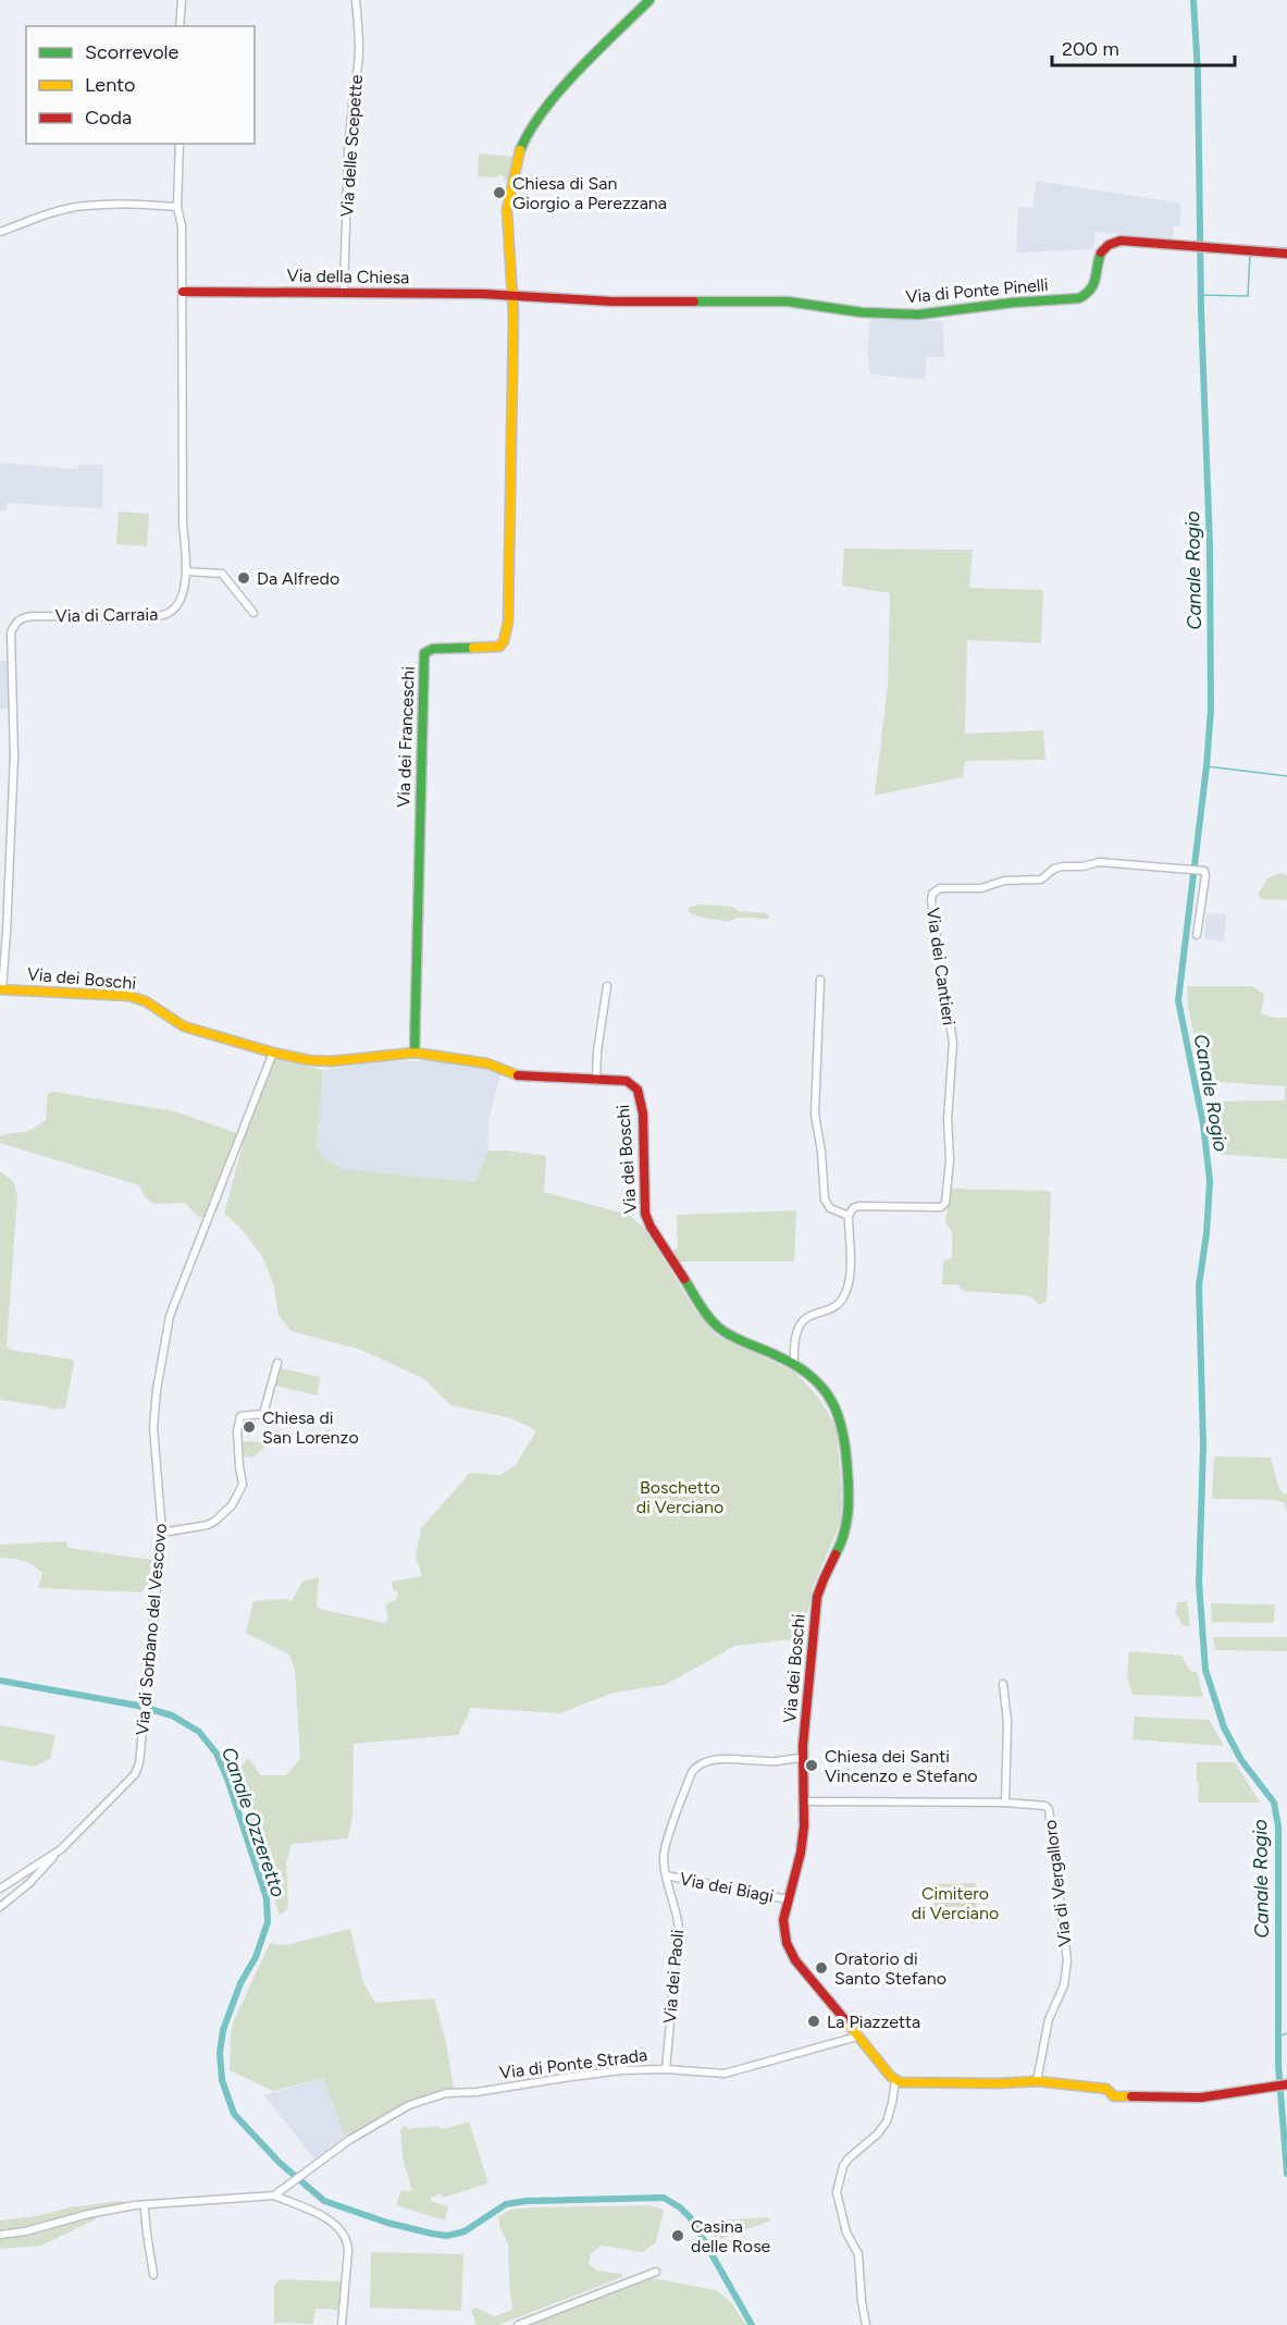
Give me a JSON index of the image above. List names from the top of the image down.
{
  "streets": {
    "street": [
      "Via delle Scepette",
      "Via della Chiesa",
      "Via di Ponte Pinelli",
      "Via di Carraia",
      "Via dei Franceschi",
      "Via dei Cantieri",
      "Via dei Boschi",
      "Via di Sorbano del Vescovo",
      "Via di Vergalloro",
      "Via dei Biagi",
      "Via dei Paoli",
      "Via di Ponte Strada"
    ]
  },
  "crossings": [
    ["Via delle Scepette", "Via della Chiesa"],
    ["Via della Chiesa", "Via di Ponte Pinelli"],
    ["Via della Chiesa", "Via di Carraia"],
    ["Via della Chiesa", "Via dei Franceschi"],
    ["Via di Ponte Pinelli", "Via dei Franceschi"],
    ["Via di Carraia", "Via dei Boschi"],
    ["Via dei Franceschi", "Via dei Boschi"],
    ["Via dei Boschi", "Via di Sorbano del Vescovo"],
    ["Via dei Boschi", "Via di Vergalloro"],
    ["Via dei Boschi", "Via dei Biagi"],
    ["Via dei Boschi", "Via dei Paoli"],
    ["Via dei Boschi", "Via di Ponte Strada"],
    ["Via dei Biagi", "Via dei Paoli"],
    ["Via dei Paoli", "Via di Ponte Strada"]
  ],
  "water": ["Canale Rogio", "Canale Ozzeretto"],
  "parks": ["Boschetto di Verciano", "Cimitero di Verciano"],
  "places": [
    "Chiesa di San Giorgio a Perezzana",
    "Da Alfredo",
    "Chiesa di San Lorenzo",
    "Chiesa dei Santi Vincenzo e Stefano",
    "Oratorio di Santo Stefano",
    "La Piazzetta",
    "Casina delle Rose"
  ],
  "legend": ["Scorrevole", "Lento", "Coda"],
  "scale_bar": "200 m"
}
